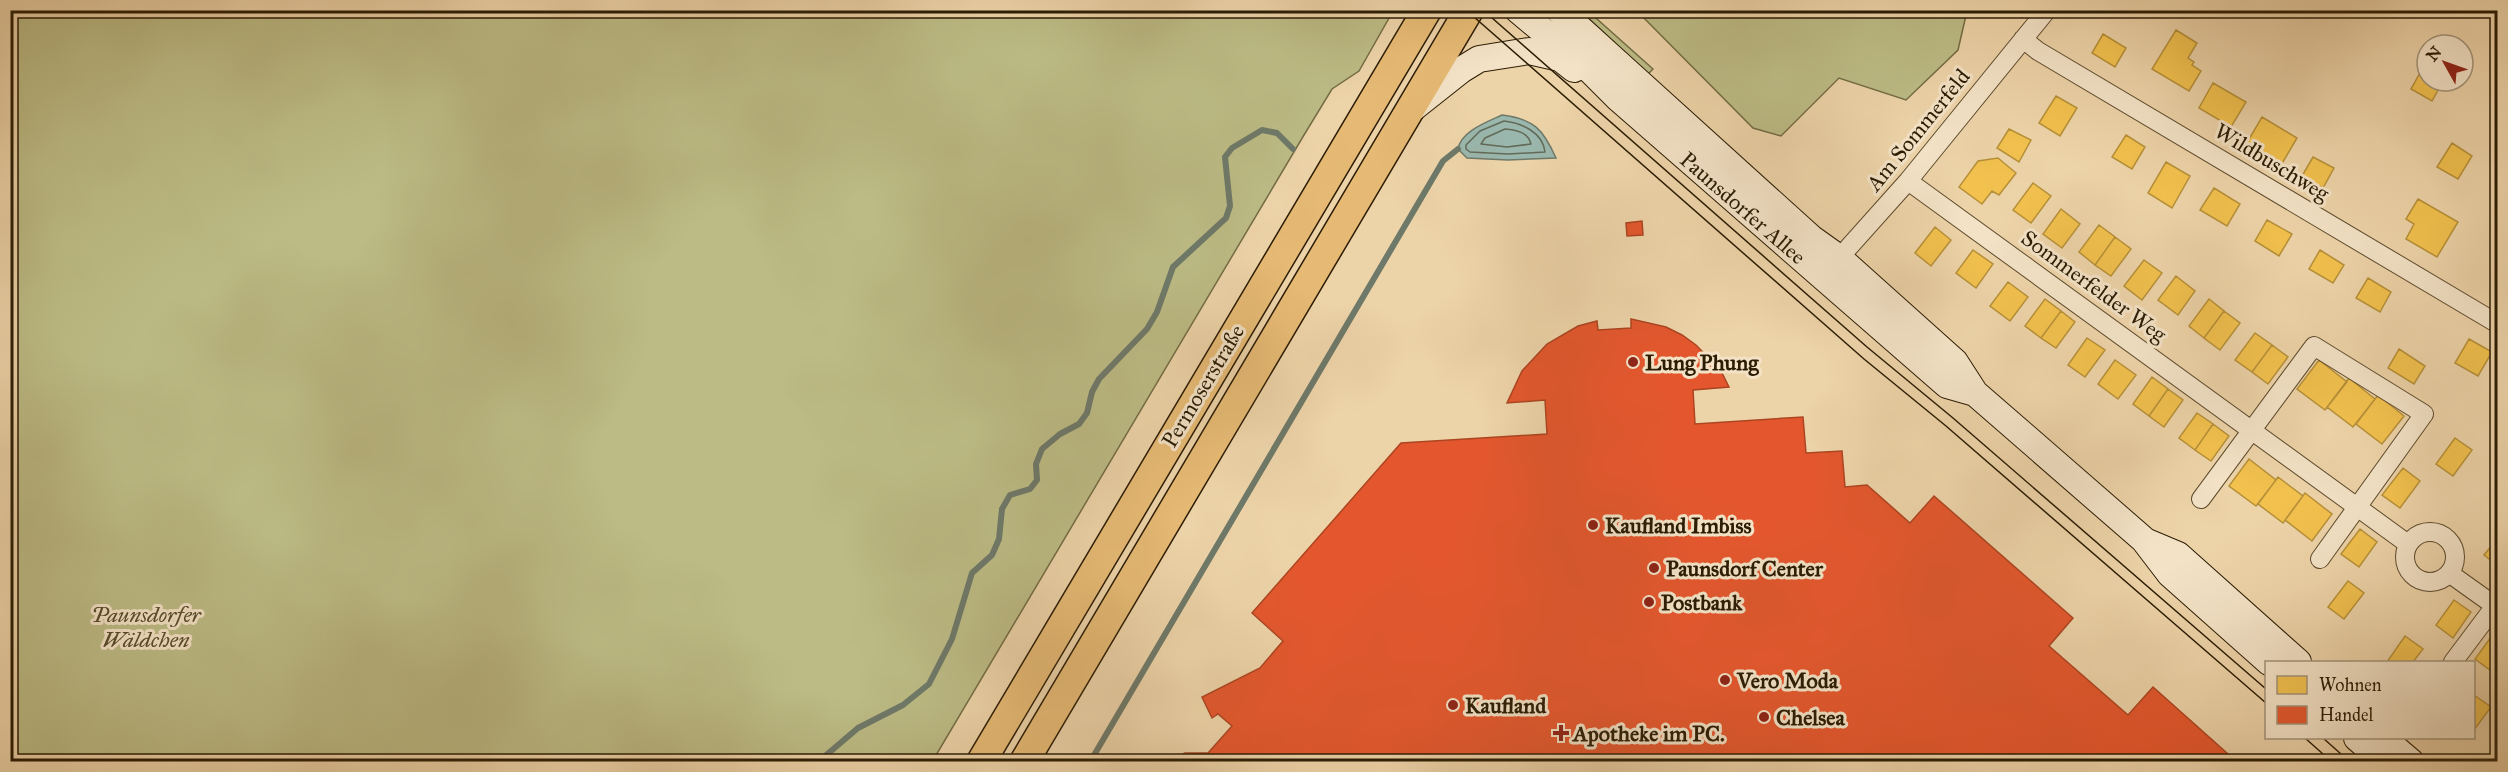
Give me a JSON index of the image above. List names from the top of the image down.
{
  "streets": {
    "main road": ["Paunsdorfer Allee", "Permoserstraße"],
    "street": ["Am Sommerfeld", "Wildbuschweg", "Sommerfelder Weg"]
  },
  "crossings": [
    ["Am Sommerfeld", "Wildbuschweg"],
    ["Am Sommerfeld", "Paunsdorfer Allee"],
    ["Am Sommerfeld", "Sommerfelder Weg"]
  ],
  "parks": ["Paunsdorfer Wäldchen"],
  "places": {
    "other": [
      "Lung Phung",
      "Kaufland Imbiss",
      "Paunsdorf Center",
      "Postbank",
      "Vero Moda",
      "Kaufland",
      "Chelsea"
    ],
    "health": ["Apotheke im PC."]
  },
  "legend": ["Wohnen", "Handel"],
  "north": "top left"
}
